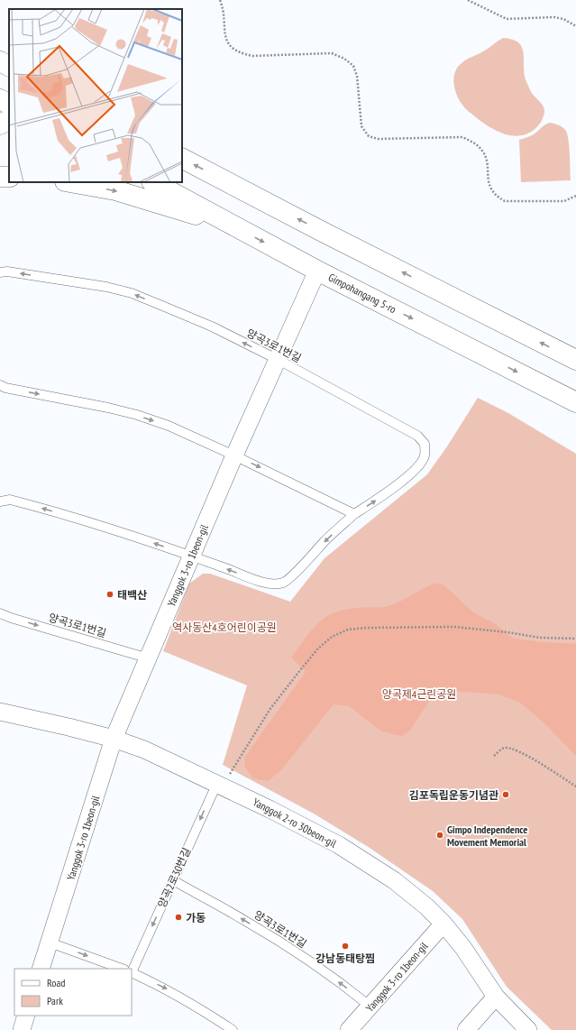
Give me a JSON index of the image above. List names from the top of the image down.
{
  "streets": {
    "street": ["Gimpohangang 5-ro", "Yanggok 3-ro 1beon-gil", "Yanggok 2-ro 30beon-gil"],
    "lane": ["양곡3로1번길", "양곡2로30번길"]
  },
  "crossings": [
    ["Gimpohangang 5-ro", "Yanggok 3-ro 1beon-gil"],
    ["양곡3로1번길", "Yanggok 3-ro 1beon-gil"],
    ["양곡3로1번길", "양곡2로30번길"],
    ["Yanggok 3-ro 1beon-gil", "Yanggok 2-ro 30beon-gil"],
    ["Yanggok 2-ro 30beon-gil", "양곡2로30번길"]
  ],
  "one_way": ["양곡2로30번길"],
  "parks": ["역사동산4호어린이공원", "양곡제4근린공원"],
  "places": [
    "태백산",
    "김포독립운동기념관",
    "Gimpo Independence Movement Memorial",
    "가동",
    "강남동태탕찜"
  ],
  "legend": ["Road", "Park"]
}
